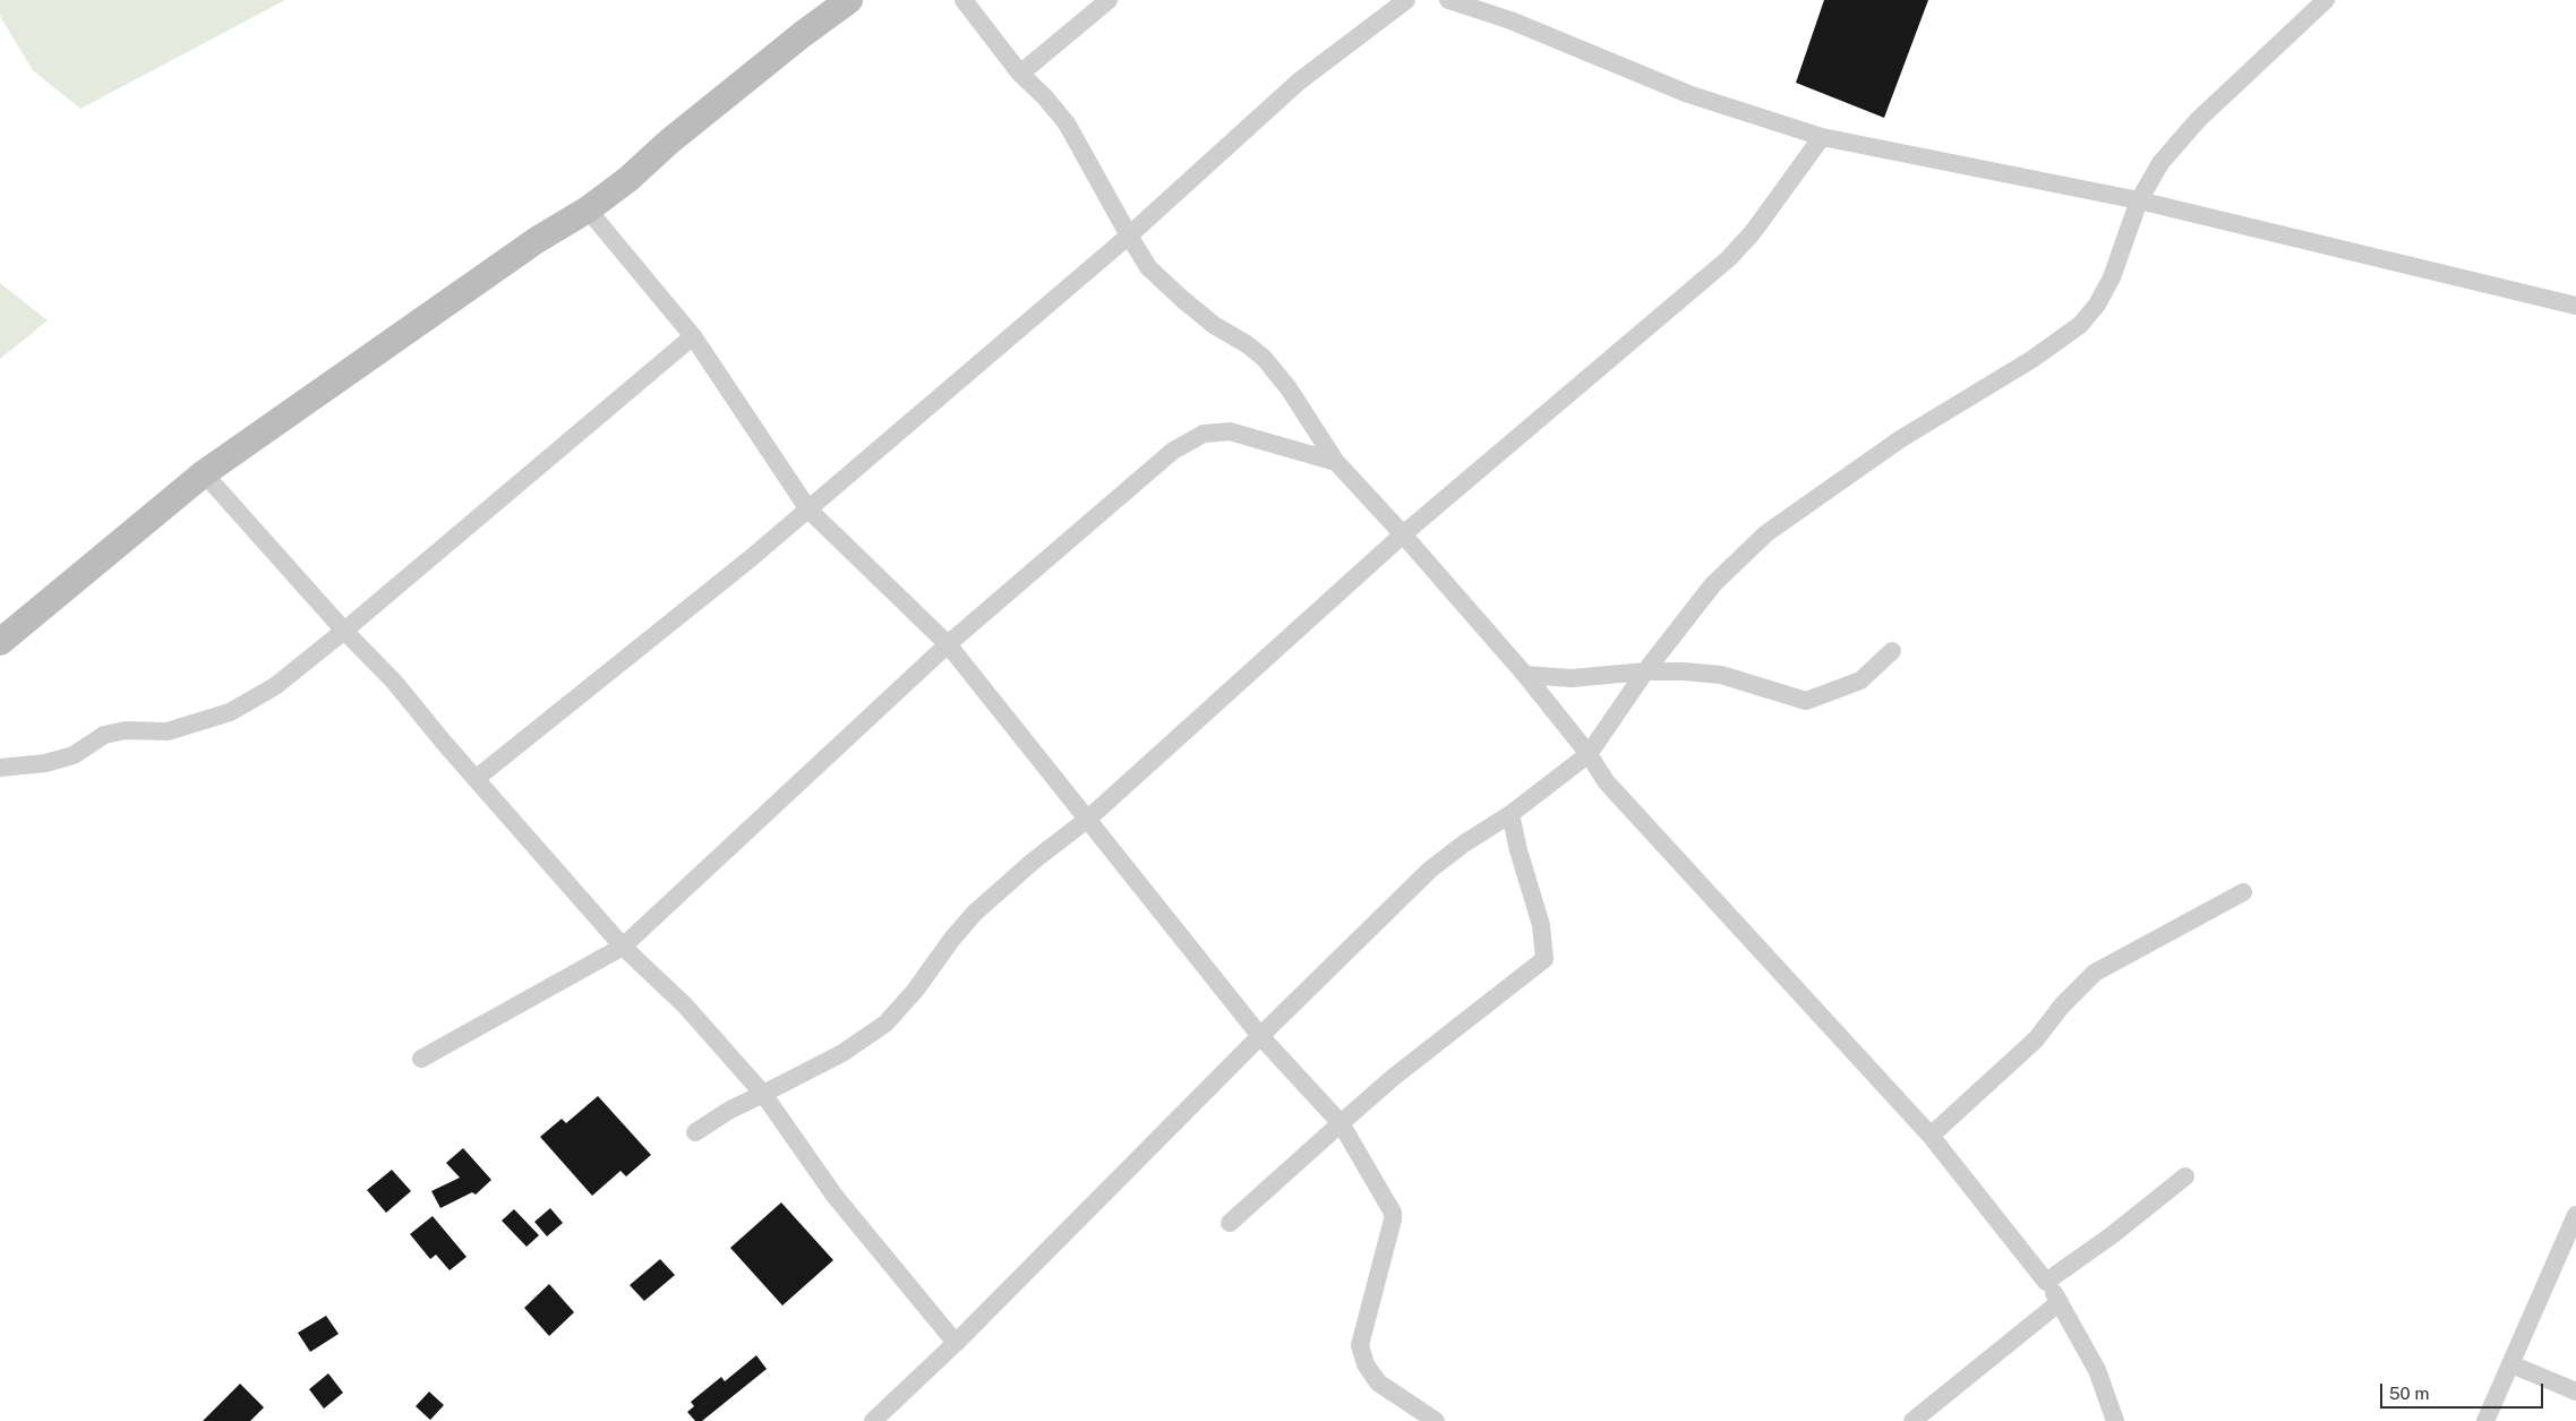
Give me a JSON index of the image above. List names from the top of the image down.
{
  "scale_bar": "50 m"
}
